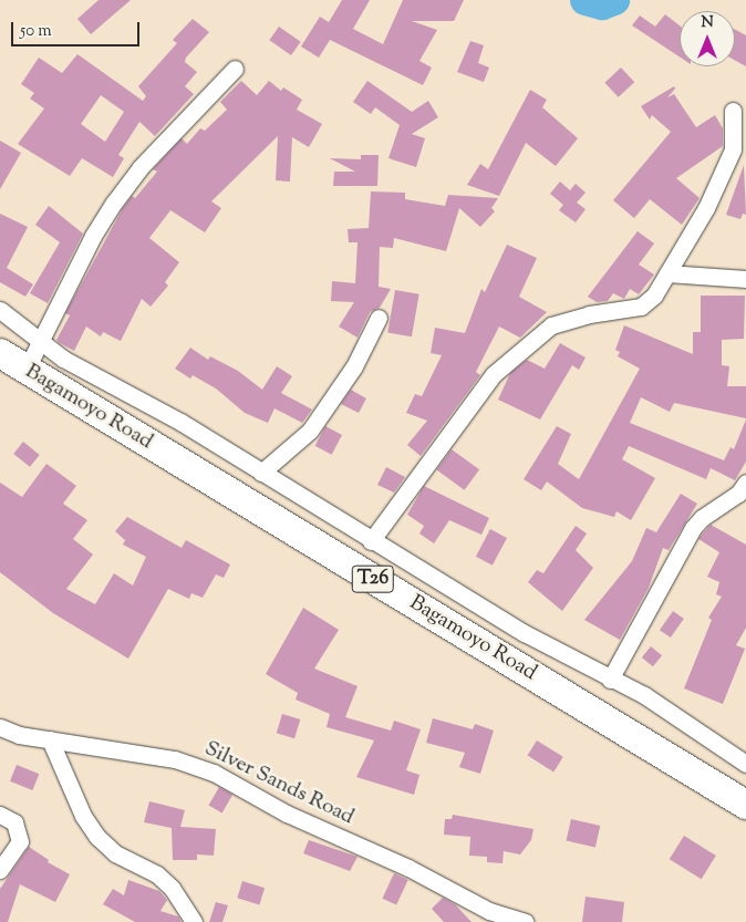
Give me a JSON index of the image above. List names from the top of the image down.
{
  "streets": {
    "highway": ["Bagamoyo Road", "T26"],
    "street": ["Silver Sands Road"]
  },
  "scale_bar": "50 m",
  "north": "top"
}
